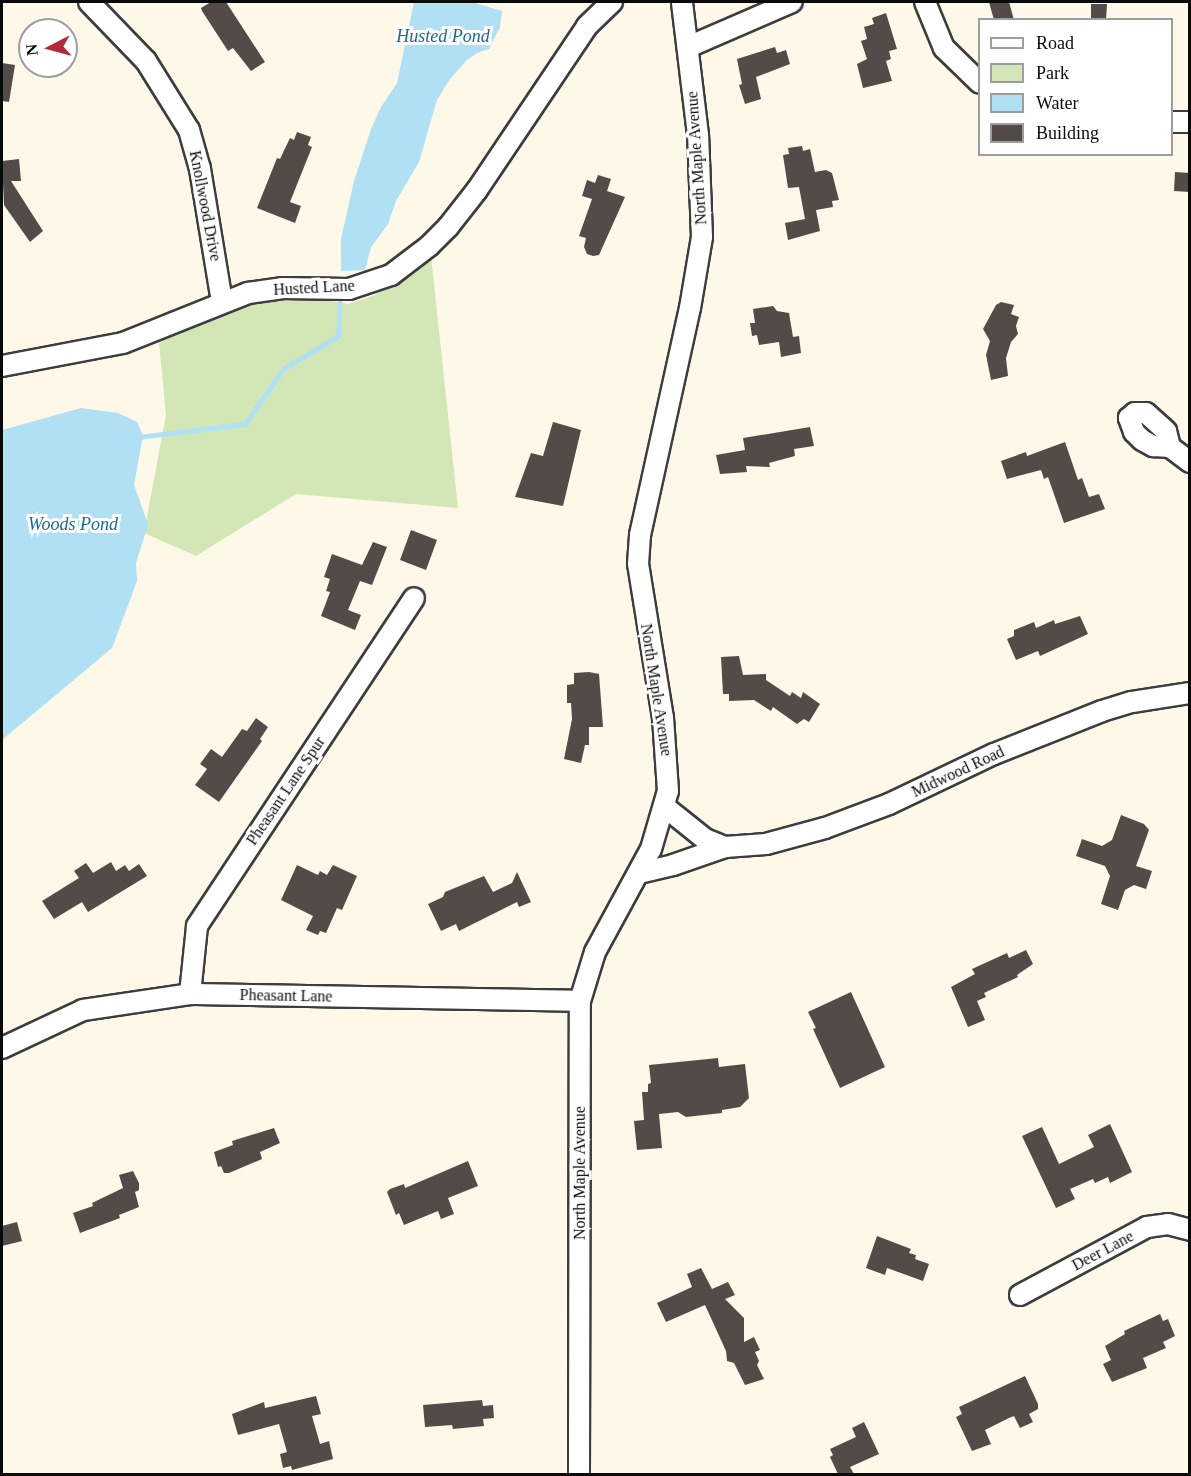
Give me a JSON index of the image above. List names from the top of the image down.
{
  "streets": {
    "street": [
      "North Maple Avenue",
      "Knollwood Drive",
      "Husted Lane",
      "Midwood Road",
      "Pheasant Lane Spur",
      "Pheasant Lane",
      "Deer Lane"
    ]
  },
  "crossings": [
    ["North Maple Avenue", "Midwood Road"],
    ["North Maple Avenue", "Pheasant Lane"],
    ["Knollwood Drive", "Husted Lane"],
    ["Pheasant Lane Spur", "Pheasant Lane"]
  ],
  "water": ["Husted Pond", "Woods Pond"],
  "legend": [
    "Road",
    "Park",
    "Water",
    "Building"
  ],
  "north": "left"
}
